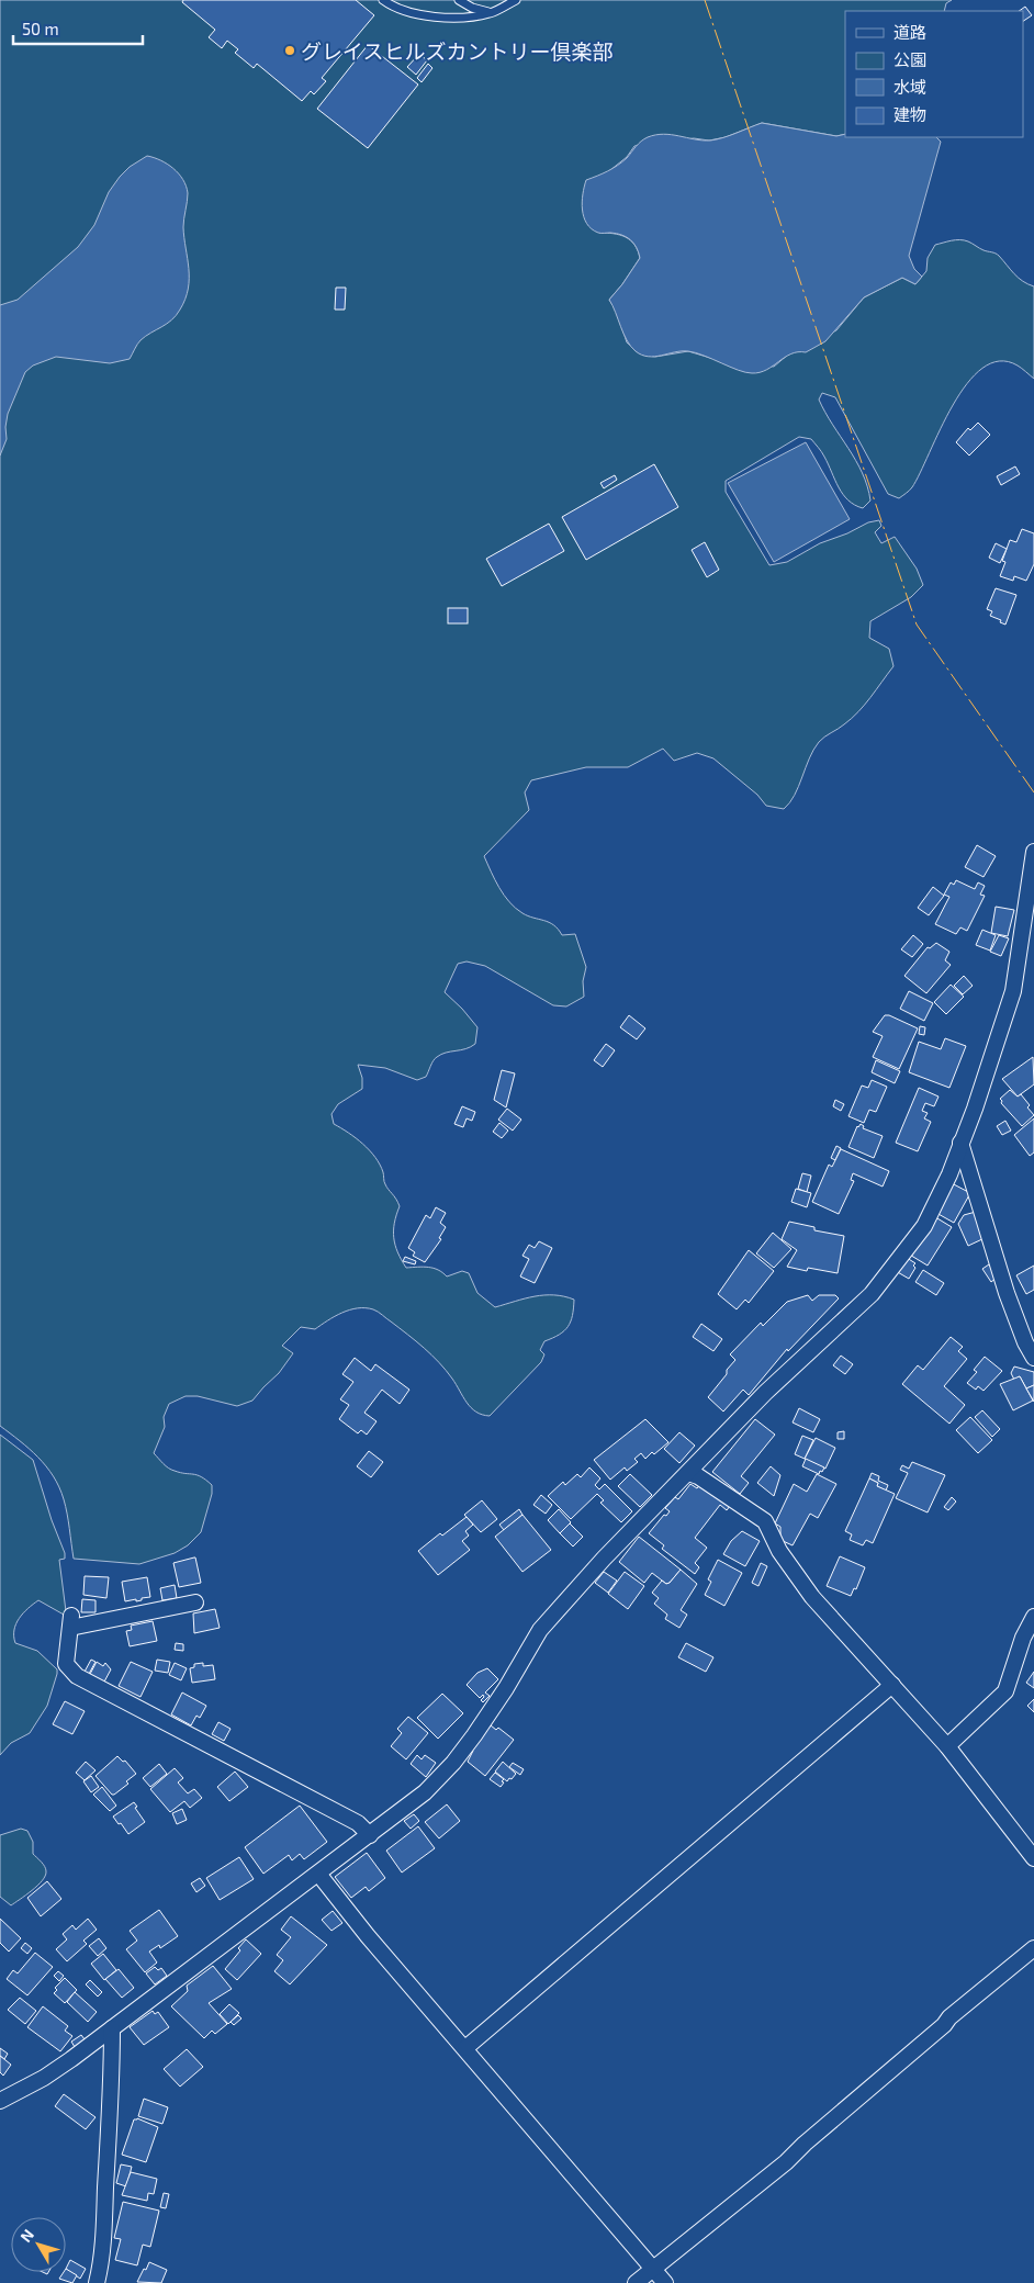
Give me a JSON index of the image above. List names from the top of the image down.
{
  "places": ["グレイスヒルズカントリー倶楽部"],
  "legend": [
    "道路",
    "公園",
    "水域",
    "建物"
  ],
  "scale_bar": "50 m",
  "north": "top left"
}
